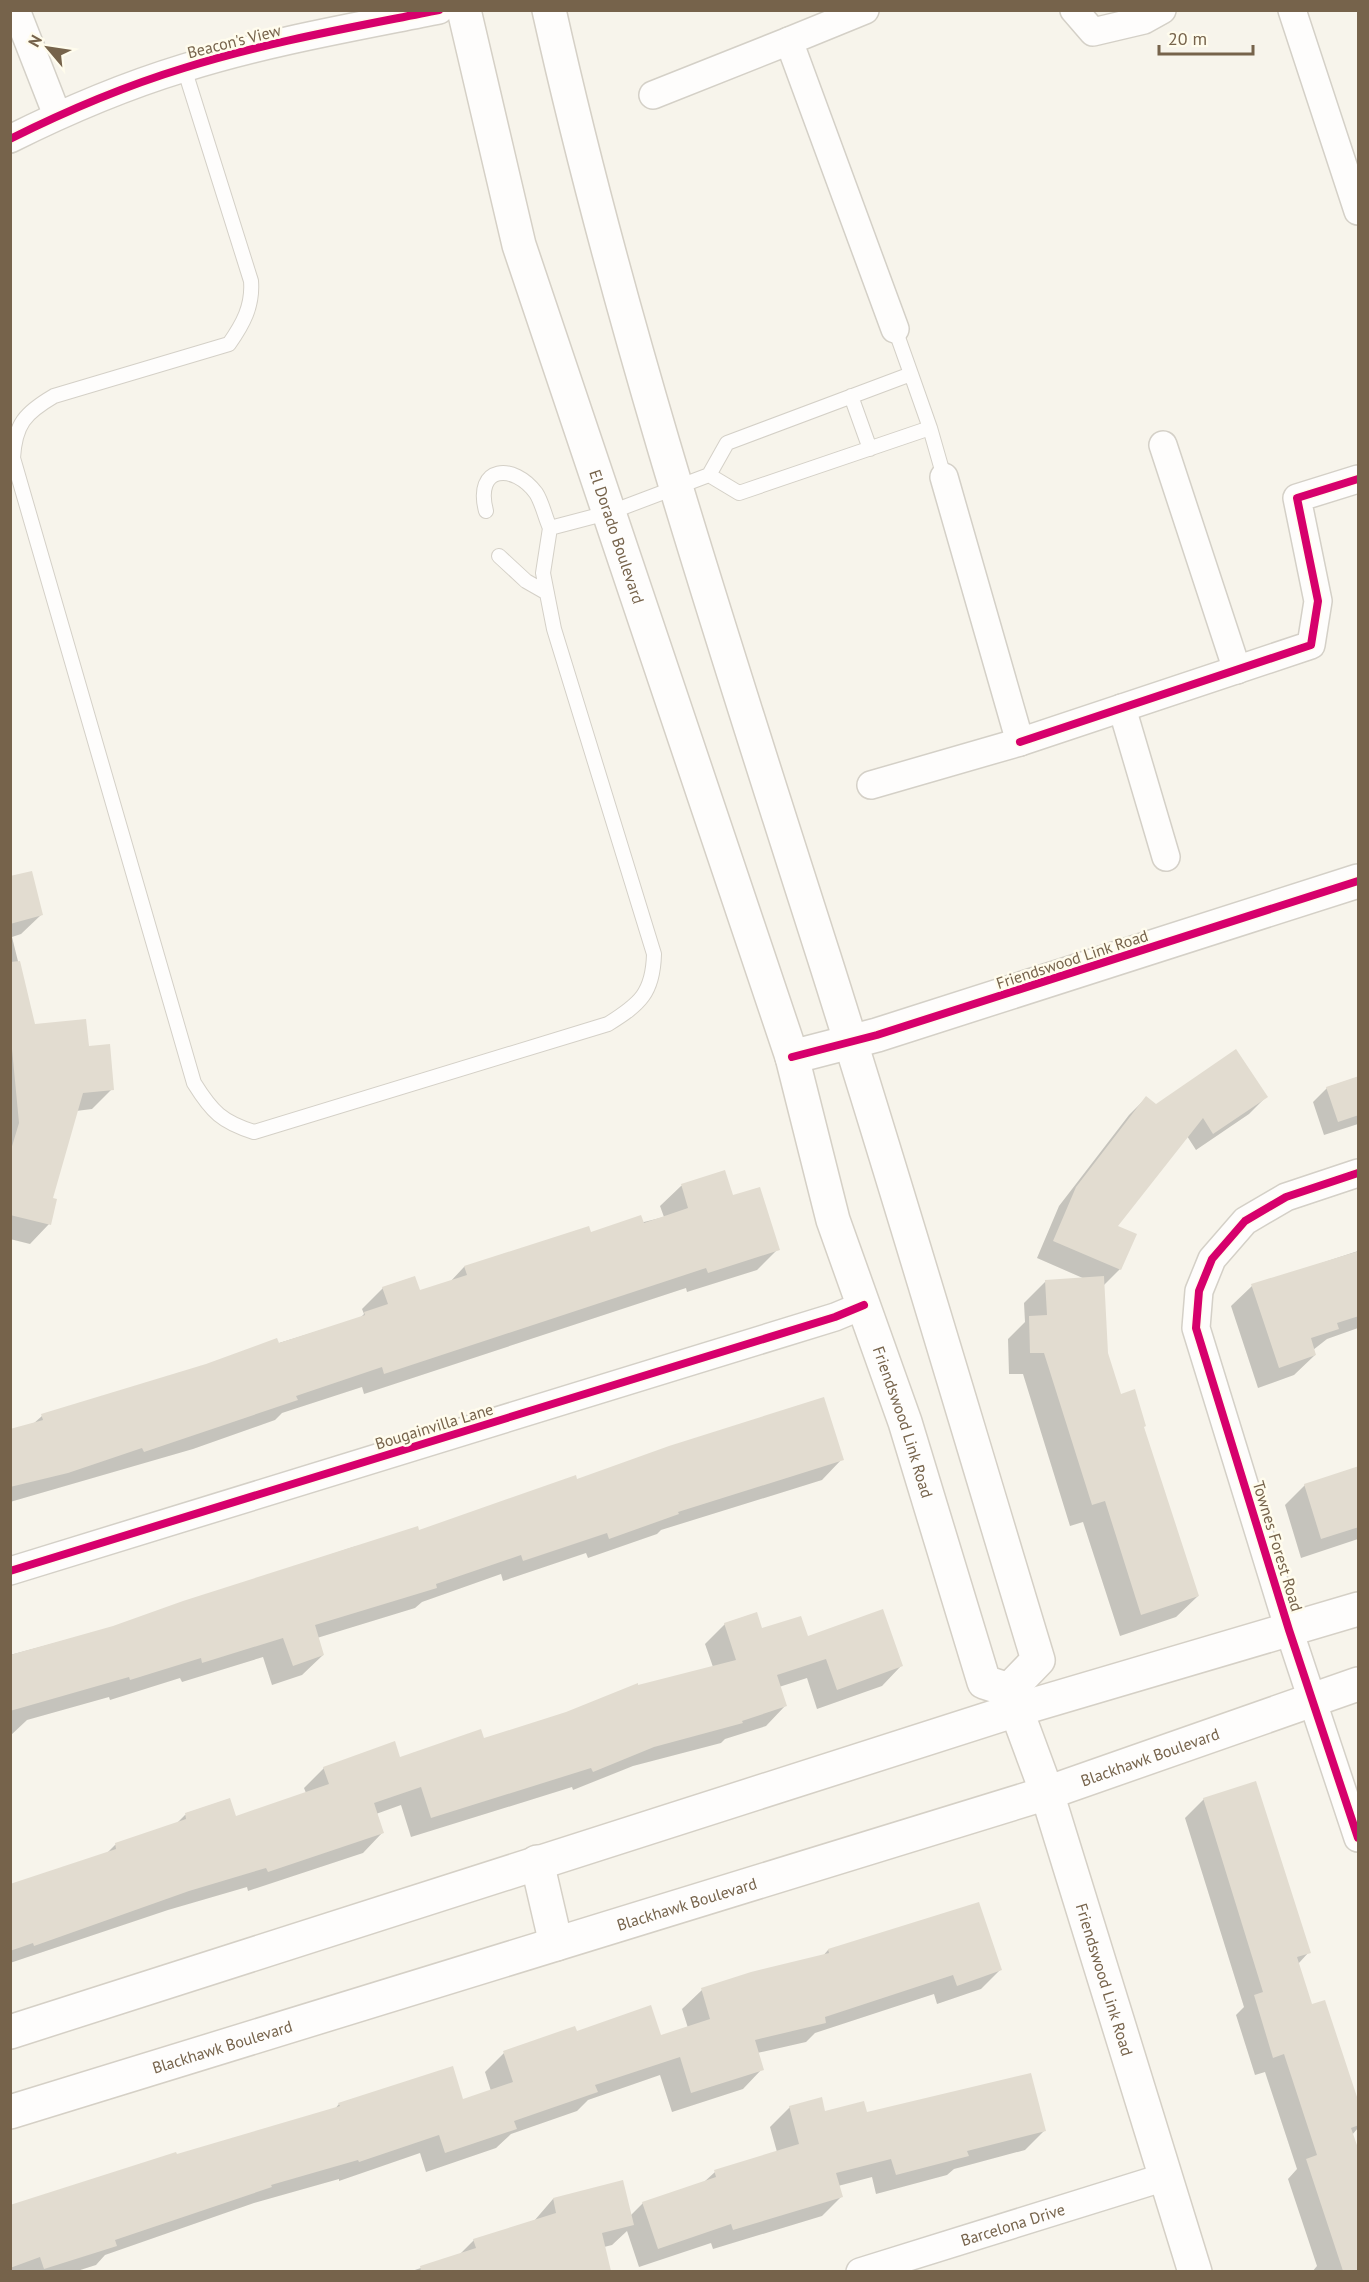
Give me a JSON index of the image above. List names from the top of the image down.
{
  "streets": {
    "main road": ["El Dorado Boulevard", "Friendswood Link Road", "Blackhawk Boulevard"],
    "street": [
      "Beacon's View",
      "Bougainvilla Lane",
      "Townes Forest Road",
      "Barcelona Drive"
    ]
  },
  "crossings": [
    ["El Dorado Boulevard", "Friendswood Link Road"],
    ["Friendswood Link Road", "Bougainvilla Lane"],
    ["Friendswood Link Road", "Blackhawk Boulevard"],
    ["Friendswood Link Road", "Barcelona Drive"],
    ["Townes Forest Road", "Blackhawk Boulevard"]
  ],
  "scale_bar": "20 m",
  "north": "top left"
}
